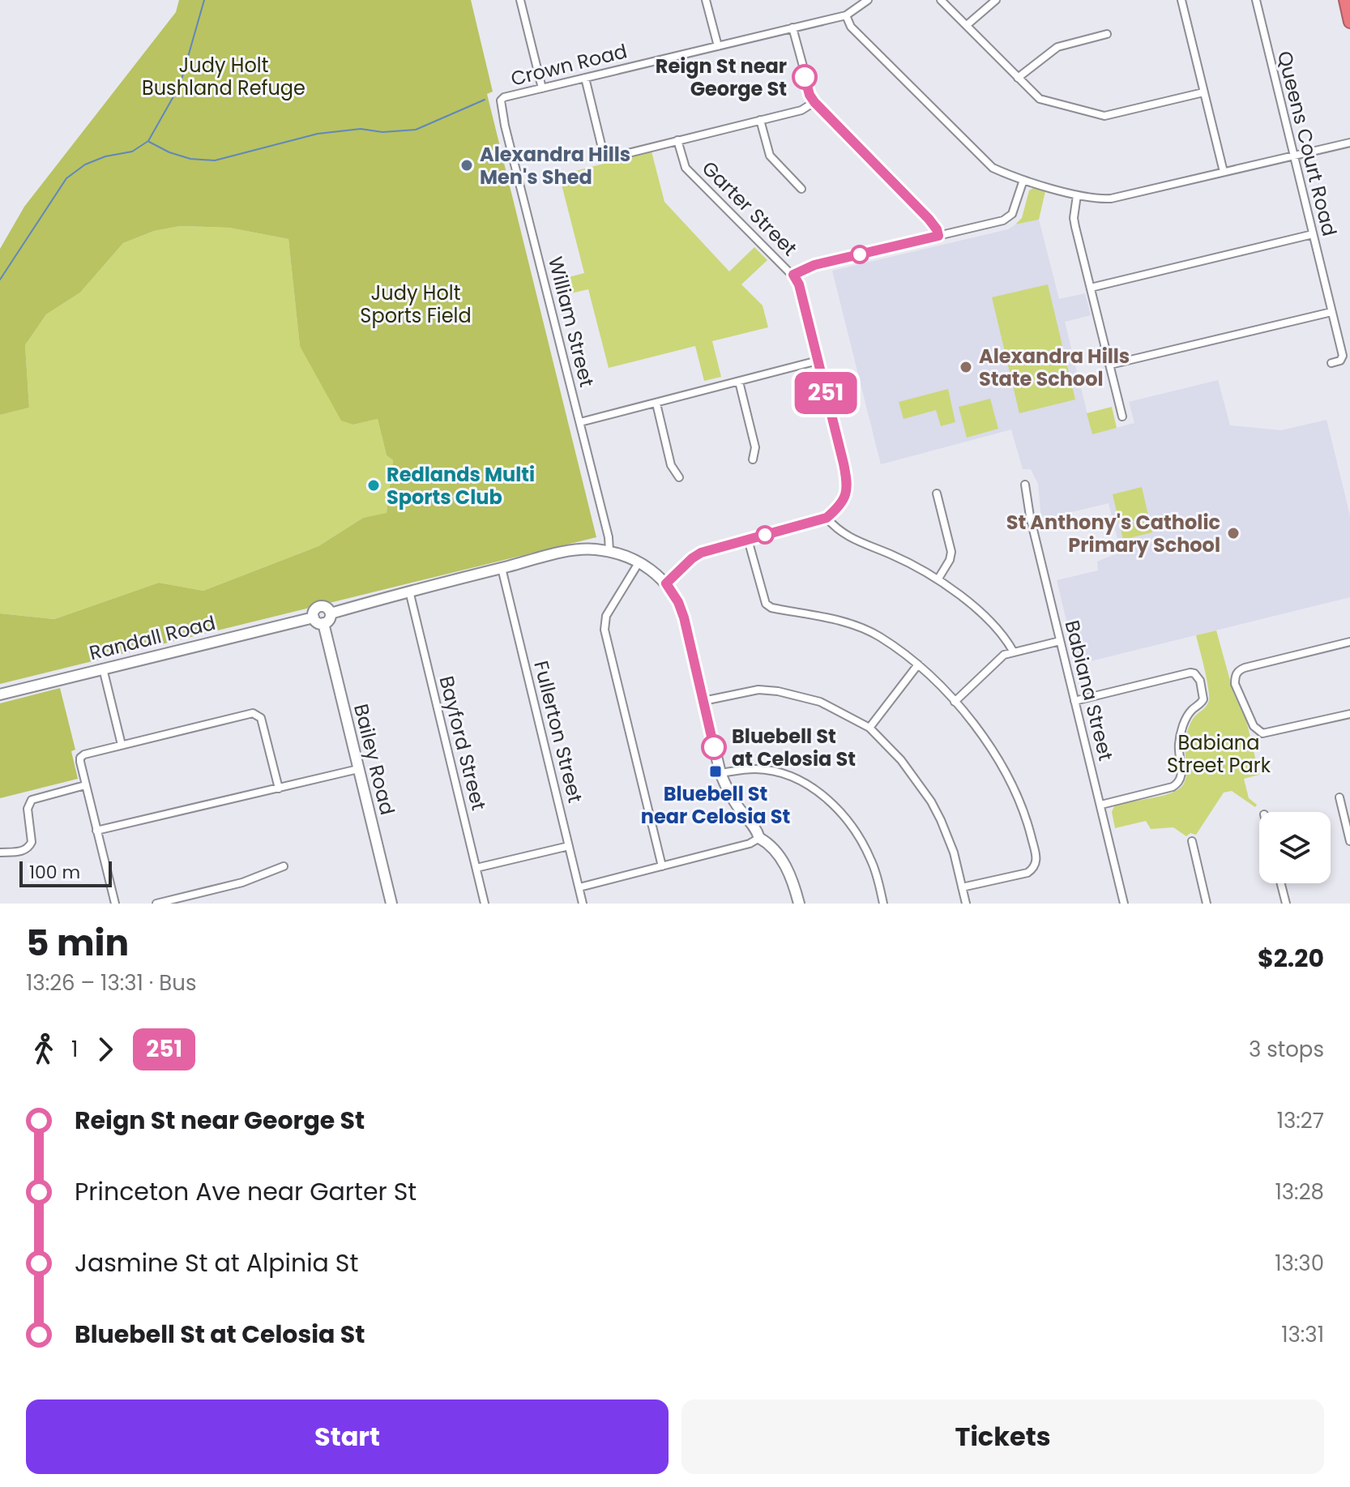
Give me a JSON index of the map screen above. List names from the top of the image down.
{
  "streets": {
    "street": [
      "Crown Road",
      "Queens Court Road",
      "Garter Street",
      "William Street",
      "Randall Road",
      "Babiana Street",
      "Fullerton Street",
      "Bayford Street",
      "Bailey Road"
    ]
  },
  "crossings": [
    ["Crown Road", "William Street"],
    ["William Street", "Randall Road"],
    ["Randall Road", "Fullerton Street"],
    ["Randall Road", "Bayford Street"],
    ["Randall Road", "Bailey Road"]
  ],
  "parks": ["Judy Holt Bushland Refuge", "Judy Holt Sports Field", "Babiana Street Park"],
  "places": {
    "other": [
      "Reign St near George St",
      "Alexandra Hills Men's Shed",
      "Alexandra Hills State School",
      "Redlands Multi Sports Club",
      "St Anthony's Catholic Primary School",
      "Bluebell St at Celosia St"
    ],
    "transit": ["Bluebell St near Celosia St"]
  },
  "lines": ["bus line 251"],
  "scale_bar": "100 m",
  "page": {
    "on_map": "251",
    "scale": "100 m",
    "heading": ["5 min", "13:26 – 13:31 · Bus", "$2.20"],
    "legs": ["1", "251", "3 stops"],
    "list": [
      {
        "name": "Reign St near George St",
        "value": "13:27"
      },
      {
        "name": "Princeton Ave near Garter St",
        "value": "13:28"
      },
      {
        "name": "Jasmine St at Alpinia St",
        "value": "13:30"
      },
      {
        "name": "Bluebell St at Celosia St",
        "value": "13:31"
      }
    ],
    "buttons": ["Start", "Tickets"]
  }
}
